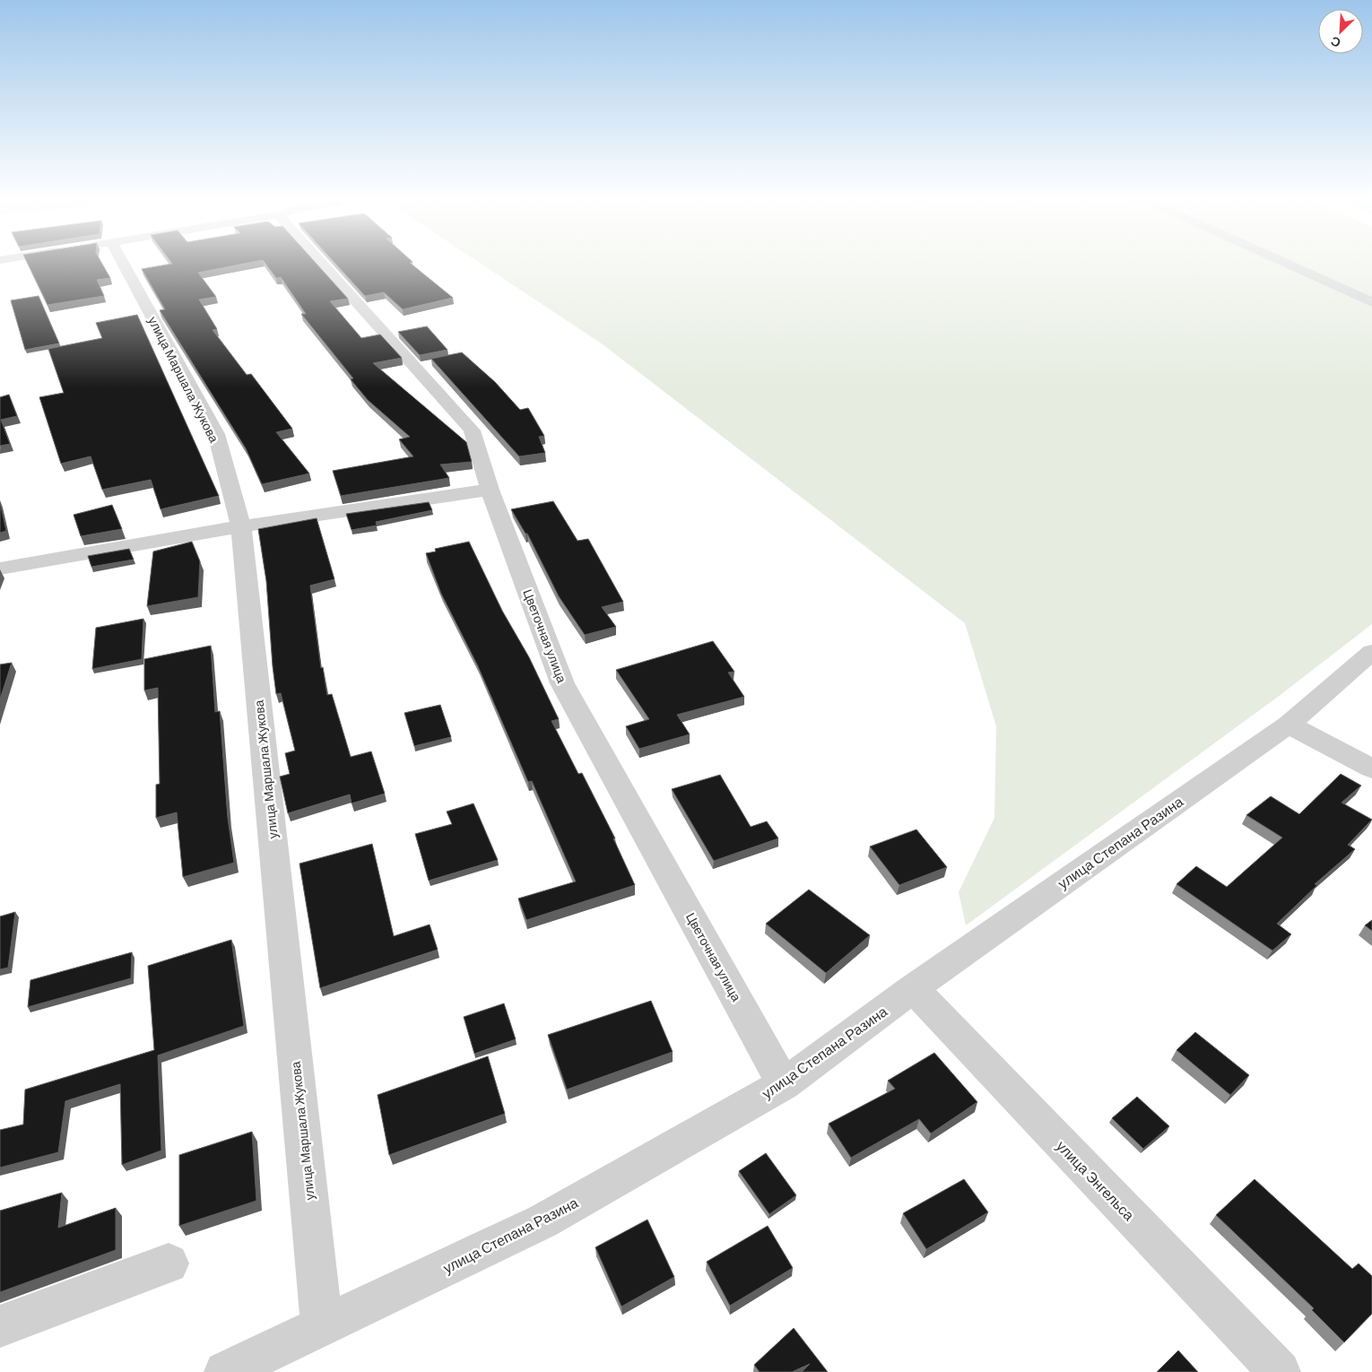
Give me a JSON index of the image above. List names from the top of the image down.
{
  "streets": {
    "street": [
      "улица Маршала Жукова",
      "Цветочная улица",
      "улица Степана Разина",
      "улица Энгельса"
    ]
  },
  "crossings": [
    ["улица Маршала Жукова", "улица Степана Разина"],
    ["Цветочная улица", "улица Степана Разина"],
    ["улица Степана Разина", "улица Энгельса"]
  ],
  "north": "bottom left"
}
